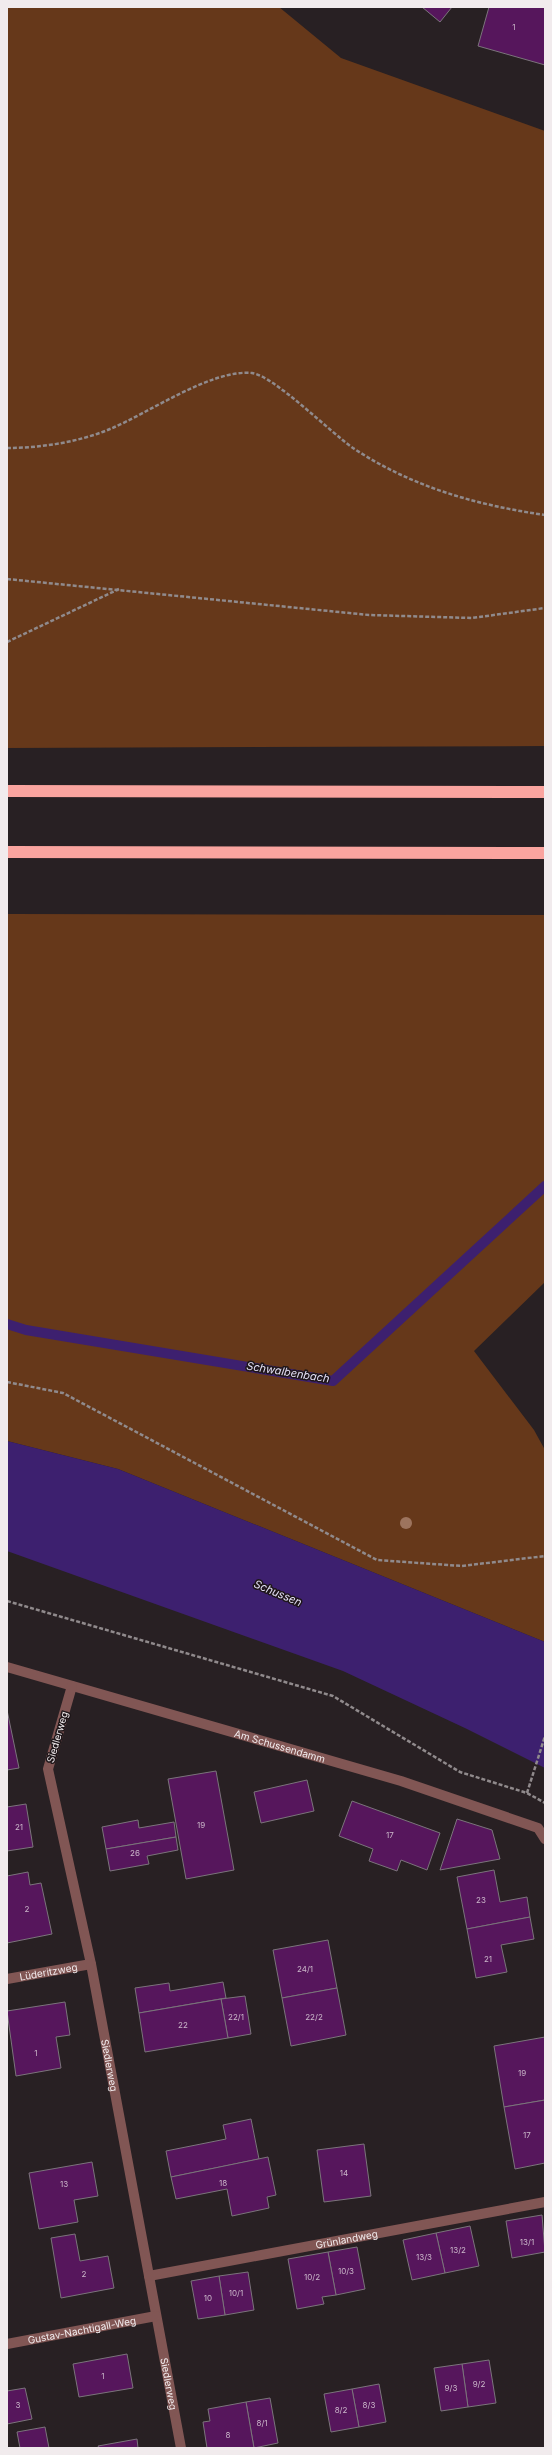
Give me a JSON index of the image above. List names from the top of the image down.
{
  "streets": {
    "street": [
      "Siedlerweg",
      "Am Schussendamm",
      "Lüderitzweg",
      "Grünlandweg",
      "Gustav-Nachtigall-Weg"
    ]
  },
  "crossings": [
    ["Siedlerweg", "Am Schussendamm"],
    ["Siedlerweg", "Lüderitzweg"],
    ["Siedlerweg", "Grünlandweg"],
    ["Siedlerweg", "Gustav-Nachtigall-Weg"]
  ],
  "water": ["Schwalbenbach", "Schussen"],
  "house_numbers": [
    "1",
    "19",
    "21",
    "17",
    "26",
    "23",
    "2",
    "21",
    "24/1",
    "22/1",
    "22/2",
    "22",
    "1",
    "19",
    "17",
    "14",
    "18",
    "13",
    "13/1",
    "13/2",
    "13/3",
    "10/3",
    "2",
    "10/2",
    "10/1",
    "10",
    "1",
    "9/2",
    "9/3",
    "3",
    "8/3",
    "8/2",
    "8/1",
    "8"
  ]
}
